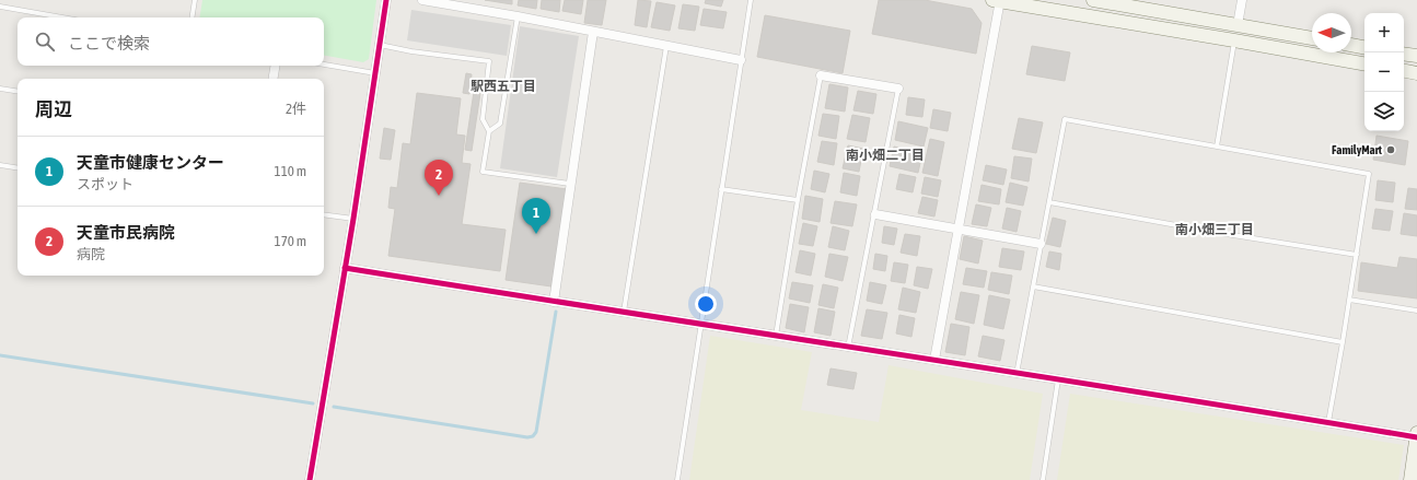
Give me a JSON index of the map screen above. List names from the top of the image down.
{
  "districts": ["駅西五丁目", "南小畑二丁目", "南小畑三丁目"],
  "places": ["FamilyMart"],
  "north": "left",
  "page": {
    "map_buttons": ["+", "−"],
    "search": "ここで検索",
    "heading": ["周辺", "2件"],
    "list": [
      {
        "mark": "1",
        "name": "天童市健康センター",
        "note": "スポット",
        "value": "110 m"
      },
      {
        "mark": "2",
        "name": "天童市民病院",
        "note": "病院",
        "value": "170 m"
      }
    ],
    "pins": ["2", "1"]
  }
}
